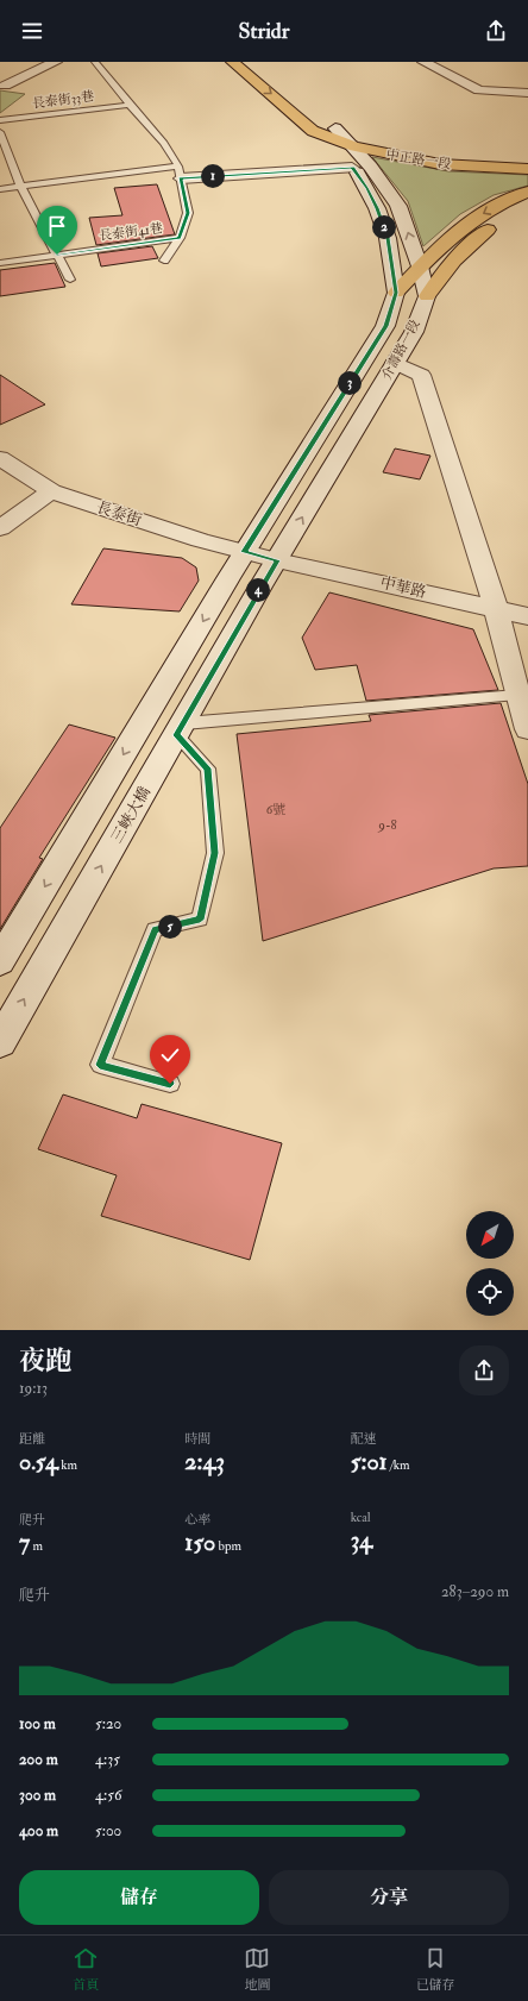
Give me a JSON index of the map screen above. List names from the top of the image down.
{
  "streets": {
    "main road": [
      "中正路一段",
      "介壽路一段",
      "長泰街",
      "中華路",
      "三峽大橋"
    ],
    "lane": ["長泰街33巷", "長泰街41巷"]
  },
  "crossings": [
    ["中正路一段", "介壽路一段"],
    ["介壽路一段", "長泰街"],
    ["介壽路一段", "中華路"],
    ["介壽路一段", "三峽大橋"],
    ["長泰街", "中華路"]
  ],
  "one_way": ["三峽大橋"],
  "house_numbers": ["6號", "9-8"],
  "north": "bottom left",
  "page": {
    "header": "Stridr",
    "pins": [
      "1",
      "2",
      "3",
      "4",
      "5"
    ],
    "heading": ["夜跑", "19:13"],
    "stats": [
      ["距離", "0.54 km"],
      ["時間", "2:43"],
      ["配速", "5:01 /km"],
      ["爬升", "7 m"],
      ["心率", "150 bpm"],
      ["kcal", "34"]
    ],
    "chart": ["爬升", "283–290 m"],
    "list": [
      {
        "name": "100 m",
        "note": "5:20"
      },
      {
        "name": "200 m",
        "note": "4:35"
      },
      {
        "name": "300 m",
        "note": "4:56"
      },
      {
        "name": "400 m",
        "note": "5:00"
      }
    ],
    "buttons": ["儲存", "分享"],
    "tabs": ["首頁", "地圖", "已儲存"]
  }
}
